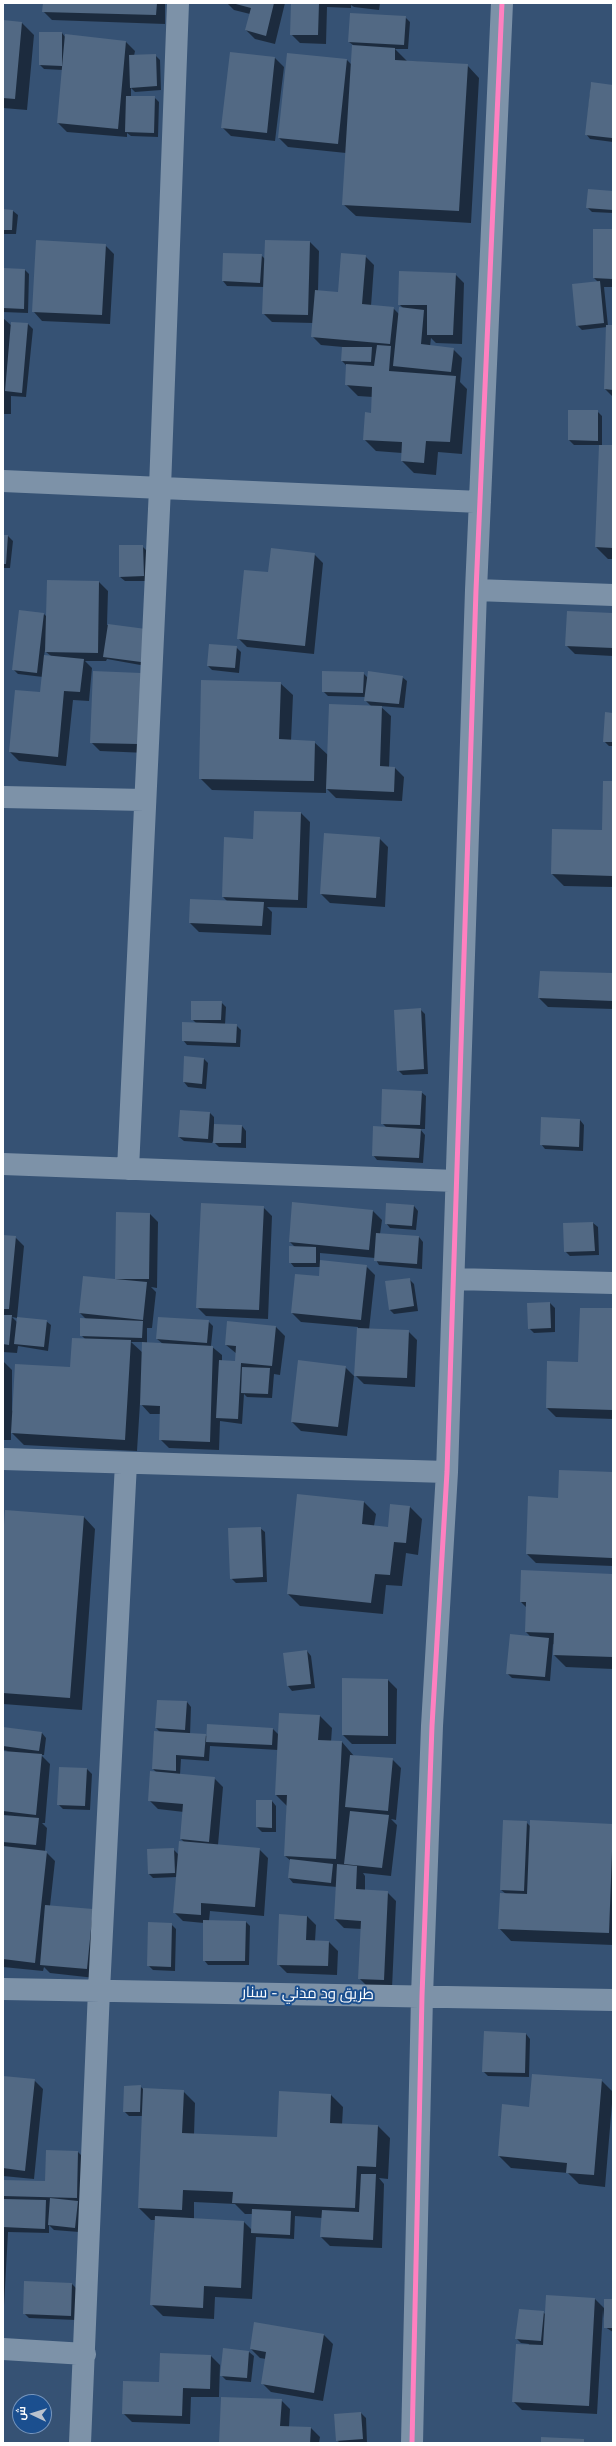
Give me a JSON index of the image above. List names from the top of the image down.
{
  "streets": {
    "street": ["طريق ود مدني - سنار"]
  },
  "north": "left"
}
